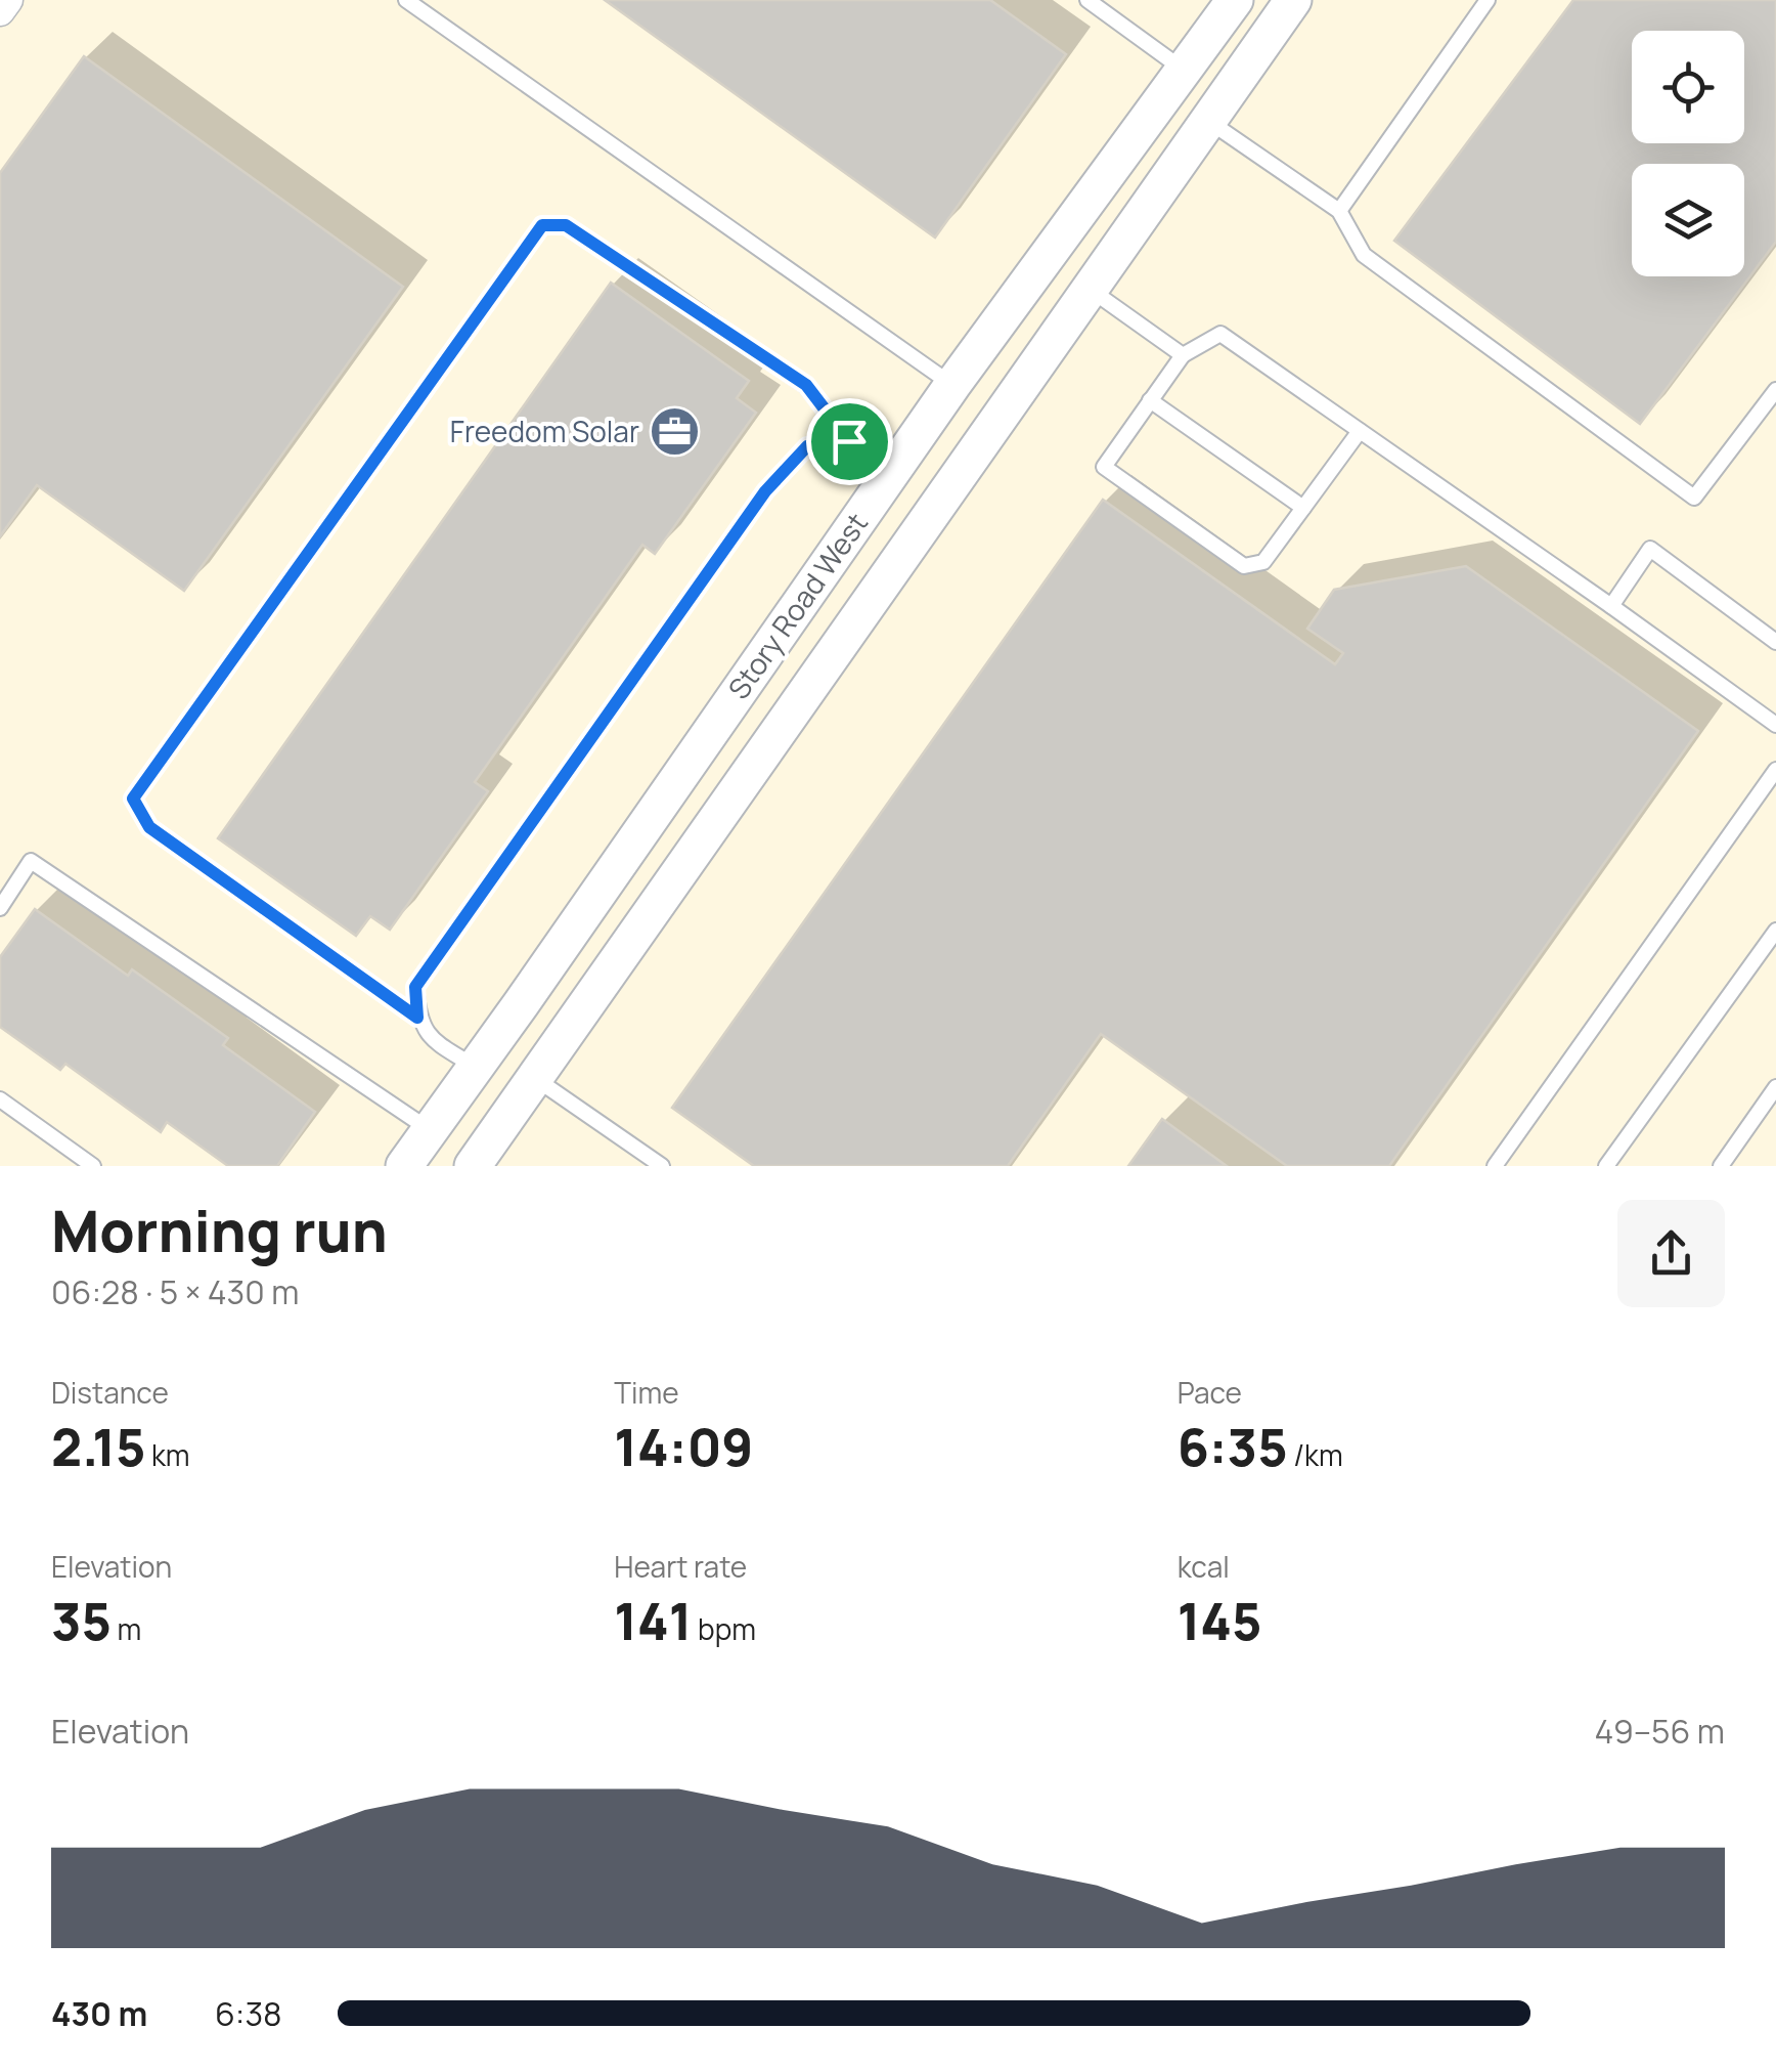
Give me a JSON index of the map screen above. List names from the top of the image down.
{
  "streets": {
    "street": ["Story Road West"]
  },
  "places": {
    "office": ["Freedom Solar"]
  },
  "page": {
    "heading": ["Morning run", "06:28 · 5 × 430 m"],
    "stats": [
      ["Distance", "2.15 km"],
      ["Time", "14:09"],
      ["Pace", "6:35 /km"],
      ["Elevation", "35 m"],
      ["Heart rate", "141 bpm"],
      ["kcal", "145"]
    ],
    "chart": ["Elevation", "49–56 m"],
    "list": [
      {
        "name": "430 m",
        "note": "6:38"
      }
    ]
  }
}
